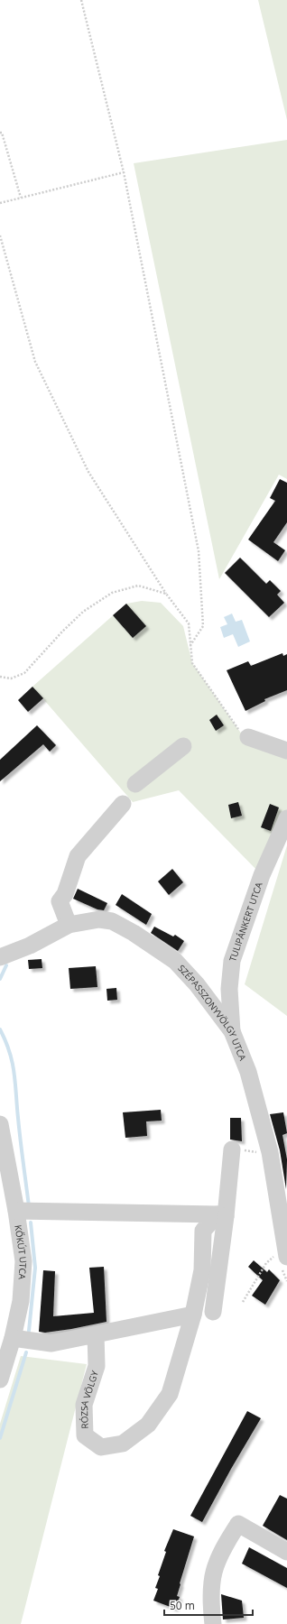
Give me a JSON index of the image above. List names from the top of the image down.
{
  "streets": {
    "street": [
      "TULIPÁNKERT UTCA",
      "SZÉPASSZONYVÖLGY UTCA",
      "KŐKÚT UTCA",
      "RÓZSA VÖLGY"
    ]
  },
  "crossings": [
    ["TULIPÁNKERT UTCA", "SZÉPASSZONYVÖLGY UTCA"]
  ],
  "scale_bar": "50 m"
}
